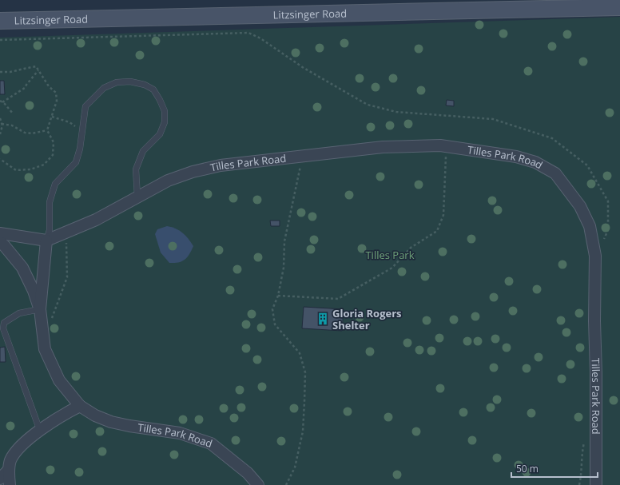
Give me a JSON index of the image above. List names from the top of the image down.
{
  "streets": {
    "street": ["Litzsinger Road", "Tilles Park Road"]
  },
  "parks": ["Tilles Park"],
  "places": {
    "building": ["Gloria Rogers Shelter"]
  },
  "scale_bar": "50 m"
}
